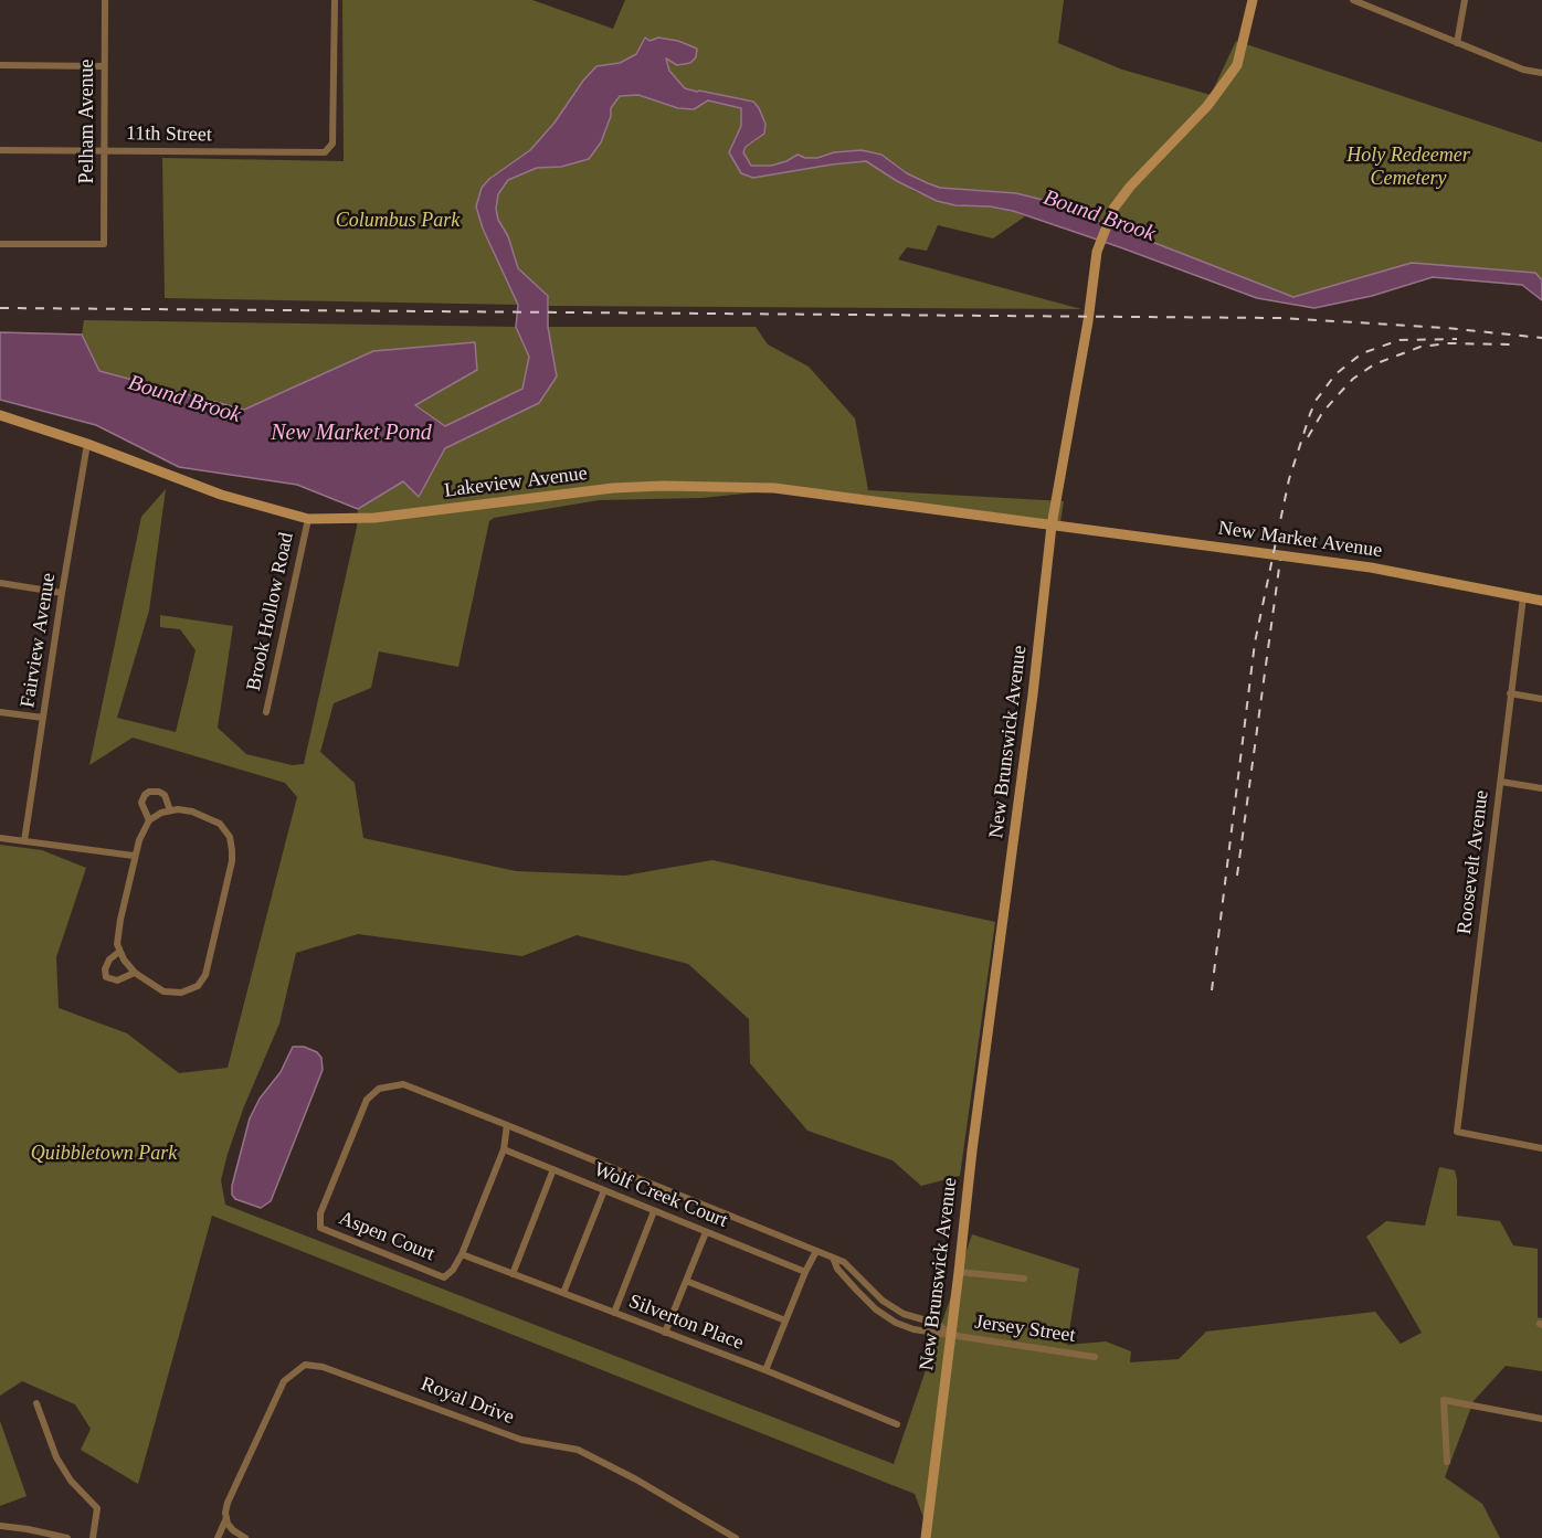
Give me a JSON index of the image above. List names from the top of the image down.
{
  "streets": {
    "street": [
      "Pelham Avenue",
      "11th Street",
      "Lakeview Avenue",
      "New Market Avenue",
      "Brook Hollow Road",
      "Fairview Avenue",
      "New Brunswick Avenue",
      "Roosevelt Avenue",
      "Wolf Creek Court",
      "Aspen Court",
      "Silverton Place",
      "Jersey Street",
      "Royal Drive"
    ]
  },
  "crossings": [
    ["Pelham Avenue", "11th Street"],
    ["Lakeview Avenue", "New Market Avenue"],
    ["Lakeview Avenue", "Brook Hollow Road"],
    ["Lakeview Avenue", "Fairview Avenue"],
    ["Lakeview Avenue", "New Brunswick Avenue"],
    ["New Market Avenue", "New Brunswick Avenue"],
    ["New Market Avenue", "Roosevelt Avenue"],
    ["New Brunswick Avenue", "Aspen Court"],
    ["New Brunswick Avenue", "Jersey Street"],
    ["Wolf Creek Court", "Aspen Court"],
    ["Aspen Court", "Silverton Place"],
    ["Aspen Court", "Jersey Street"]
  ],
  "water": ["Bound Brook", "New Market Pond"],
  "parks": ["Holy Redeemer Cemetery", "Columbus Park", "Quibbletown Park"]
}
